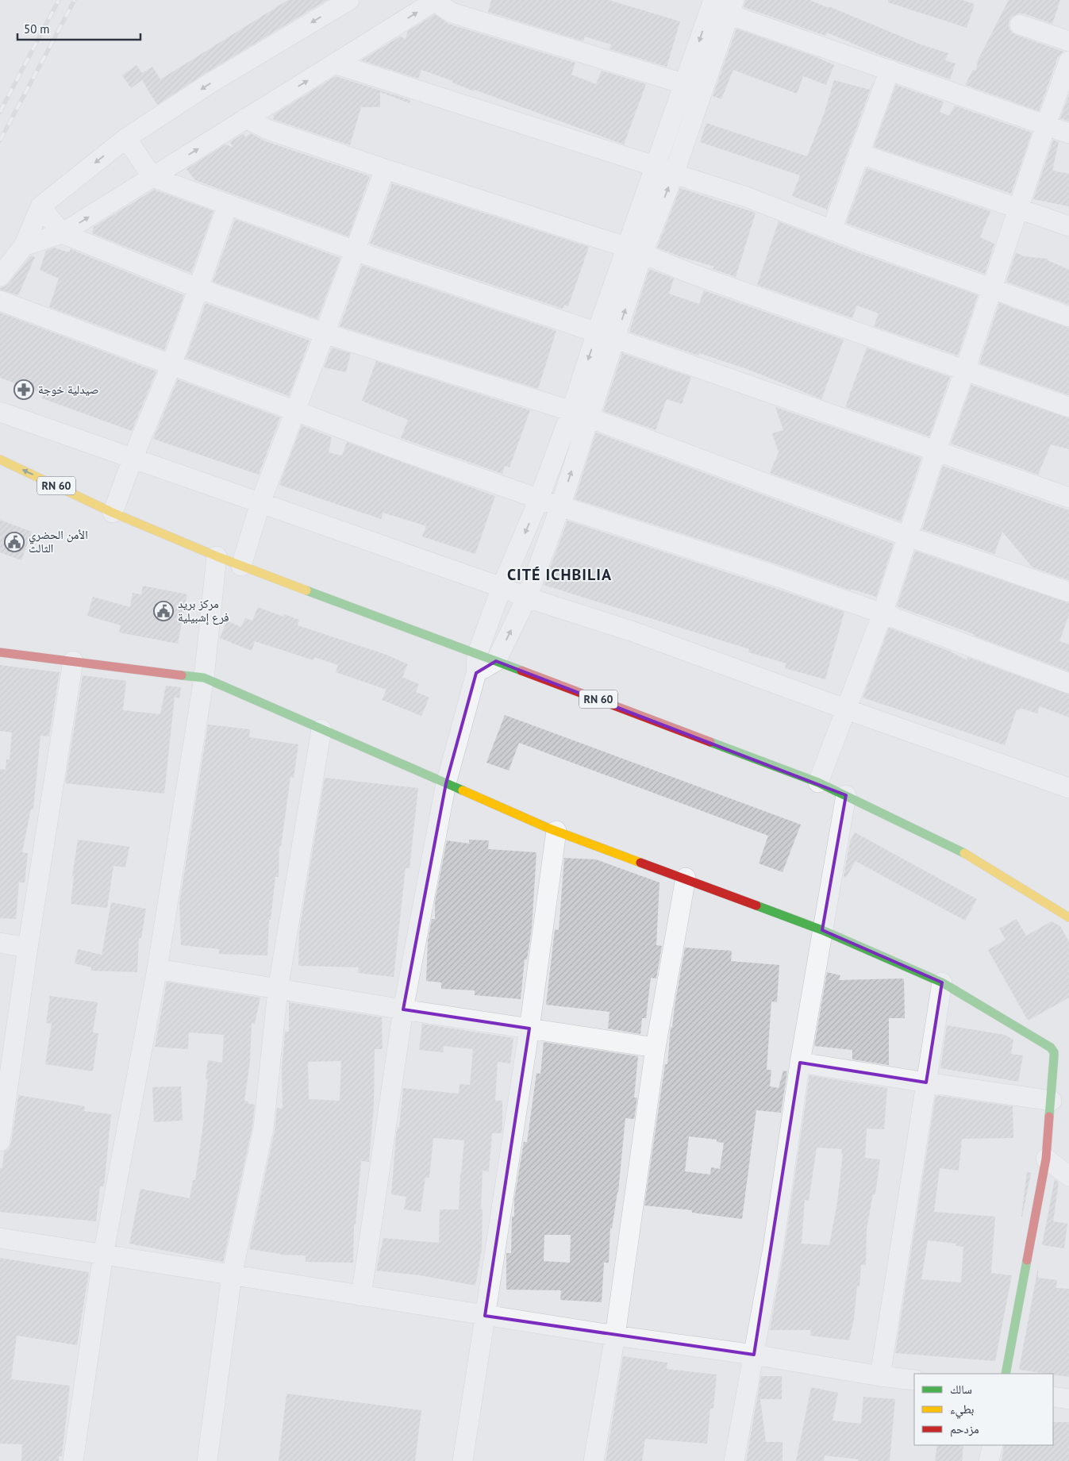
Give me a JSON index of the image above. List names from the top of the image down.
{
  "streets": {
    "street": ["RN 60"]
  },
  "districts": ["CITÉ ICHBILIA"],
  "places": {
    "pharmacy": ["صيدلية خوجة"],
    "public building": ["الأمن الحضري الثالث", "مركز بريد فرع إشبيلية"]
  },
  "legend": ["سالك", "بطيء", "مزدحم"],
  "scale_bar": "50 m"
}
